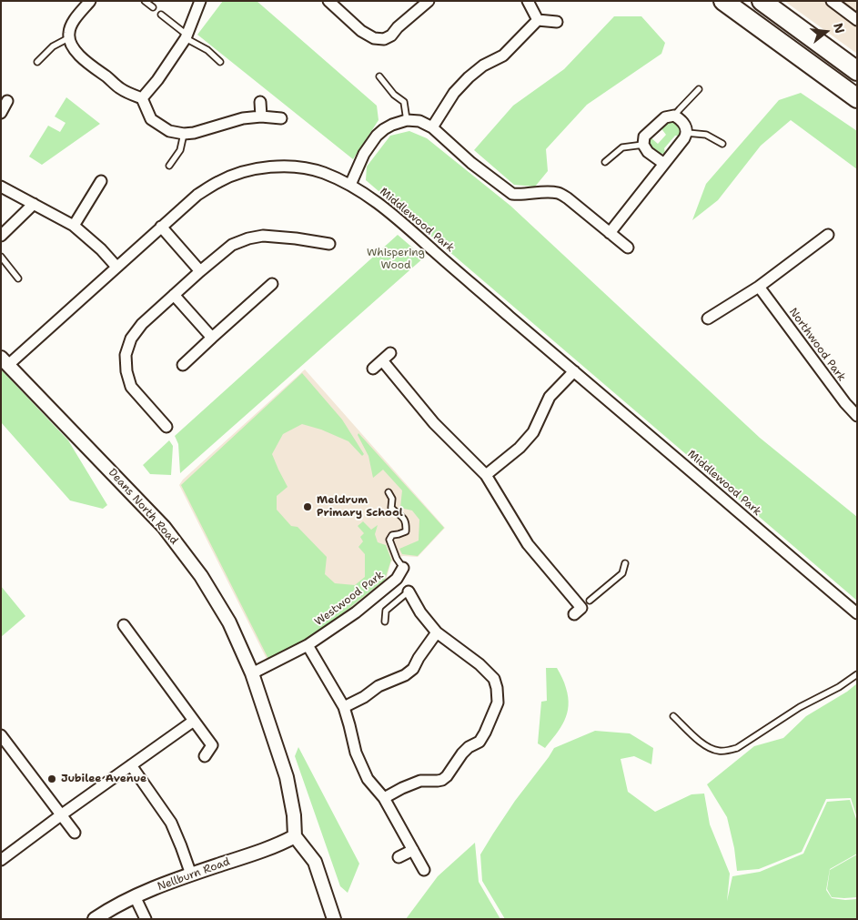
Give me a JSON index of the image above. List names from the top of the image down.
{
  "streets": {
    "street": [
      "Middlewood Park",
      "Northwood Park",
      "Deans North Road",
      "Westwood Park",
      "Nellburn Road"
    ]
  },
  "crossings": [
    ["Middlewood Park", "Deans North Road"],
    ["Deans North Road", "Westwood Park"],
    ["Deans North Road", "Nellburn Road"]
  ],
  "parks": ["Whispering Wood"],
  "places": ["Meldrum Primary School", "Jubilee Avenue"],
  "north": "right"
}
